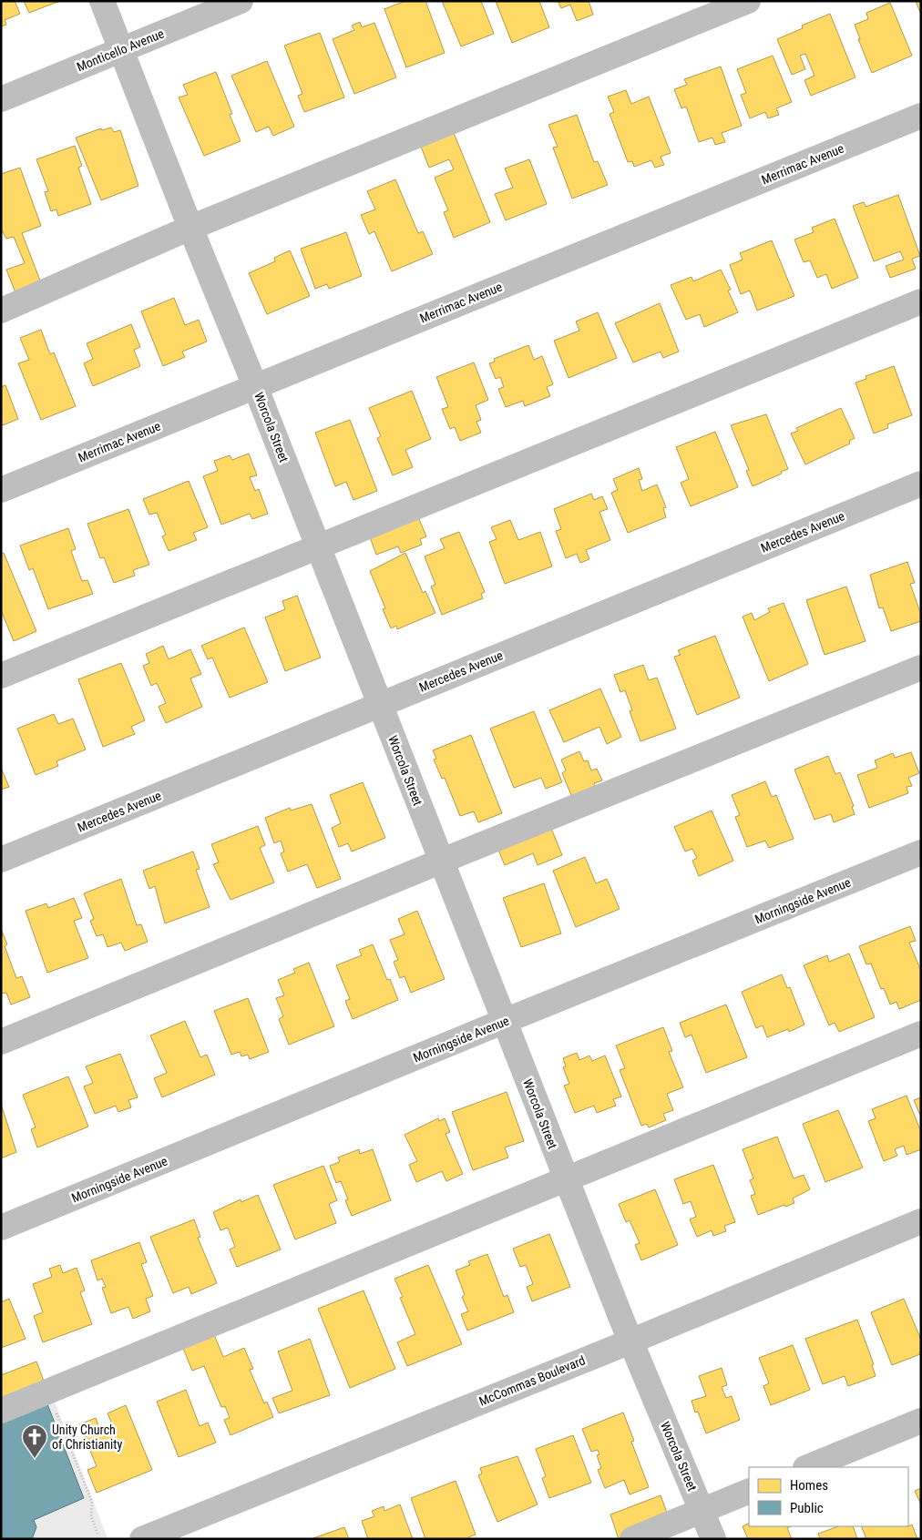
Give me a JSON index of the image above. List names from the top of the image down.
{
  "streets": {
    "street": [
      "Monticello Avenue",
      "Merrimac Avenue",
      "Worcola Street",
      "Mercedes Avenue",
      "Morningside Avenue",
      "McCommas Boulevard"
    ]
  },
  "crossings": [
    ["Monticello Avenue", "Worcola Street"],
    ["Merrimac Avenue", "Worcola Street"],
    ["Worcola Street", "Mercedes Avenue"],
    ["Worcola Street", "Morningside Avenue"],
    ["Worcola Street", "McCommas Boulevard"]
  ],
  "places": {
    "church": ["Unity Church of Christianity"]
  },
  "legend": ["Homes", "Public"]
}
